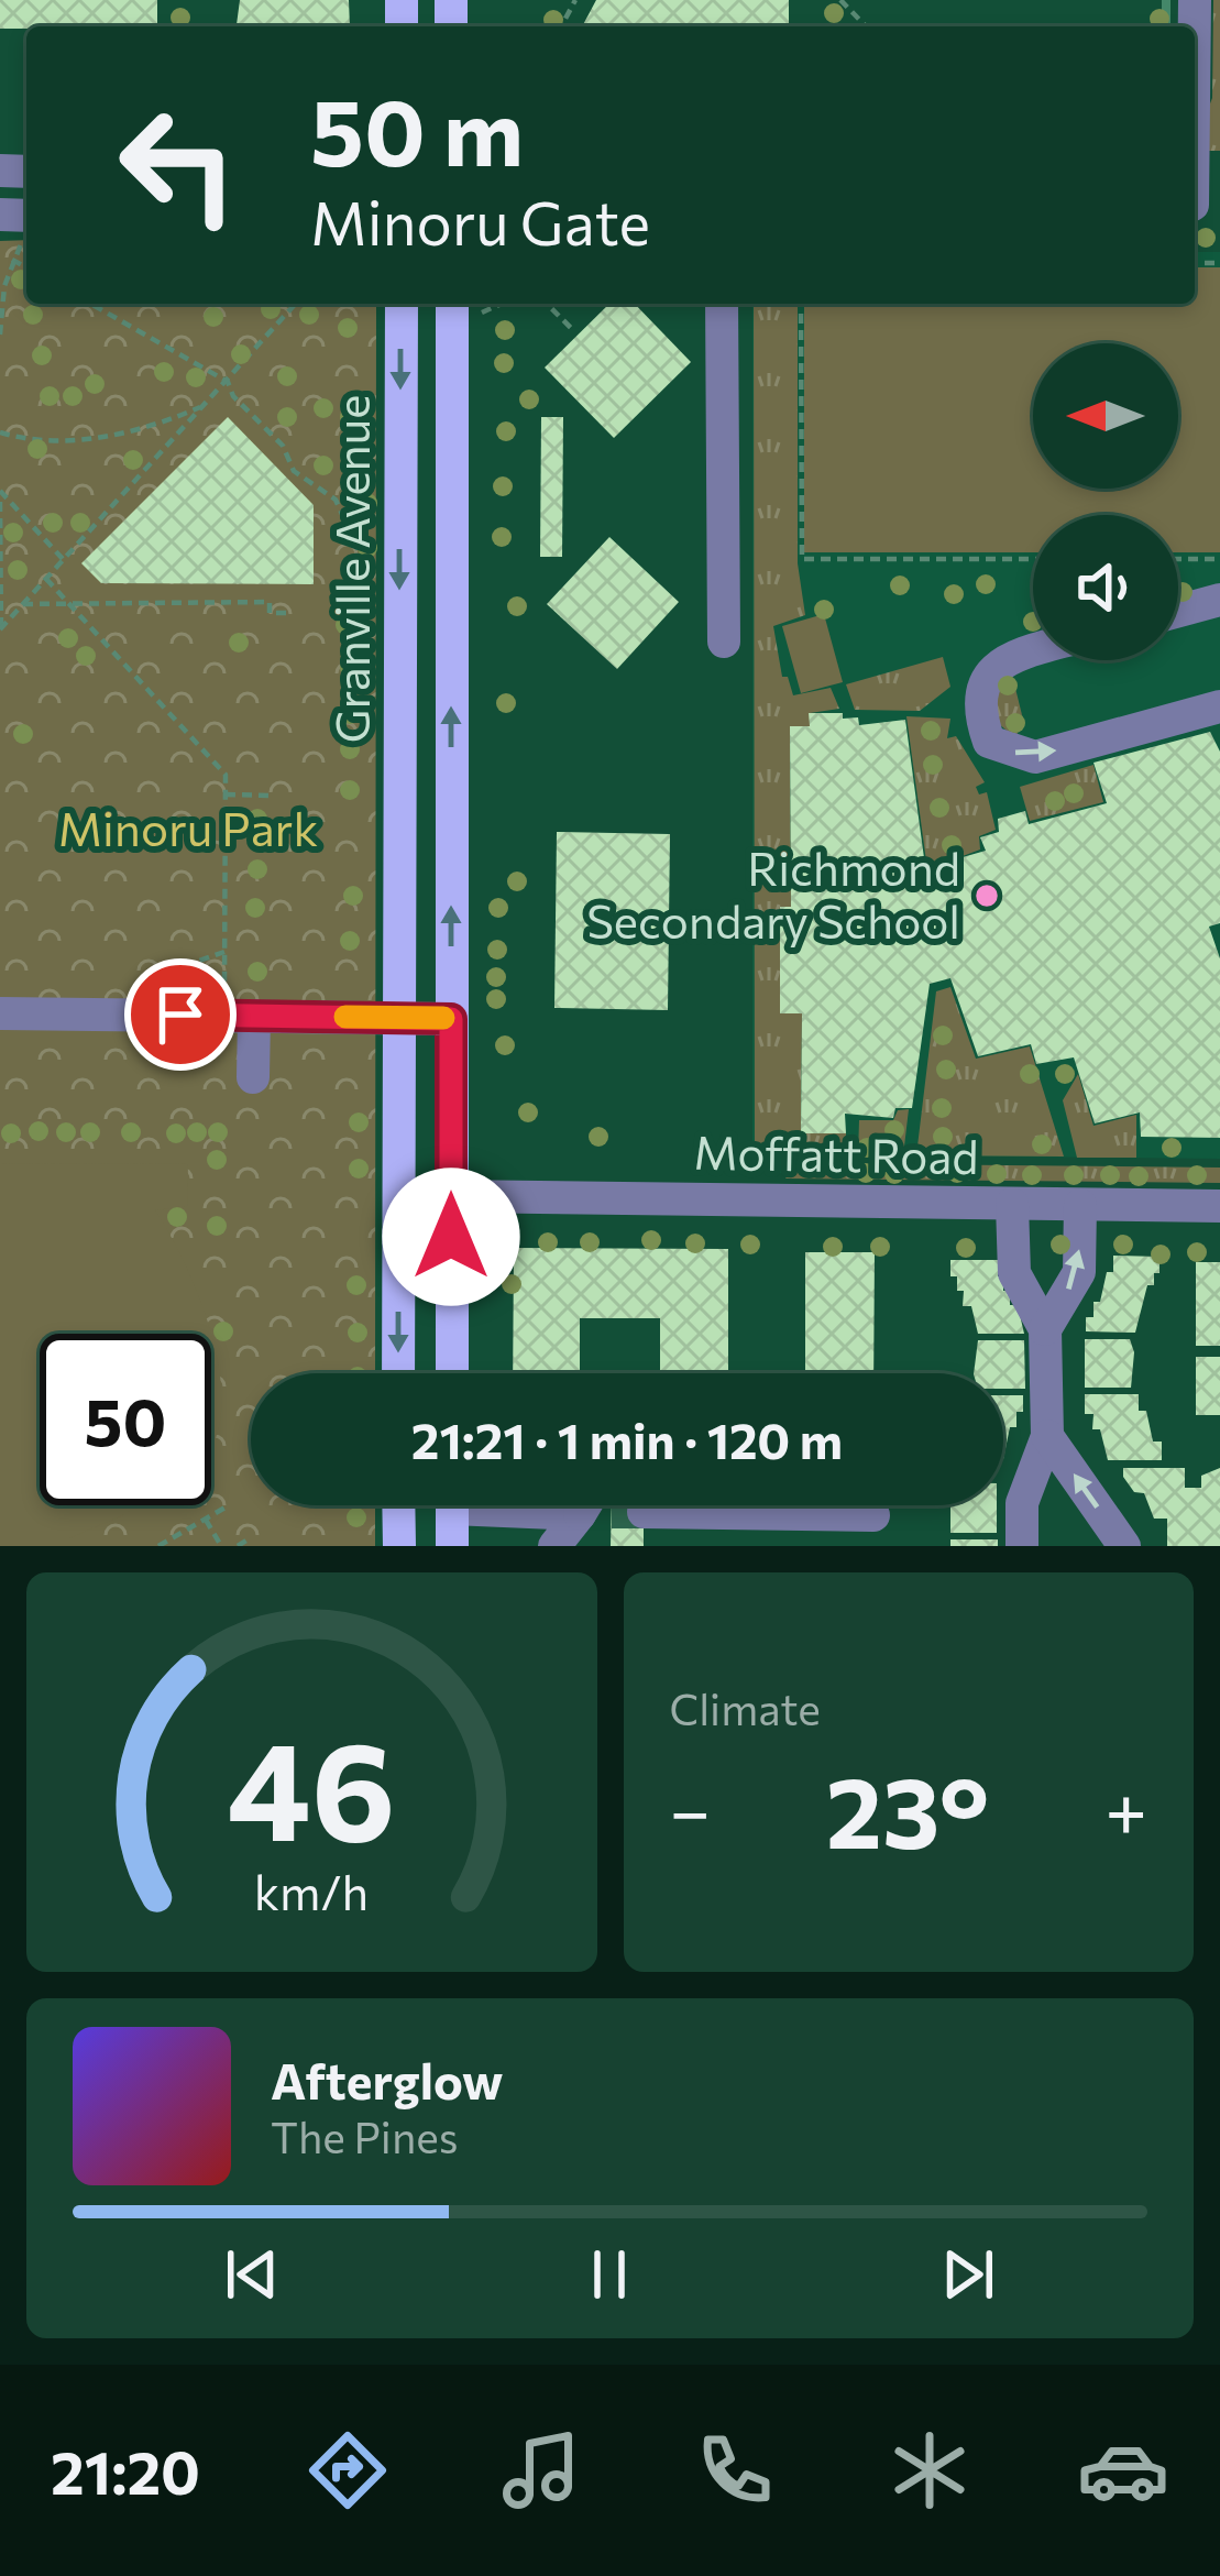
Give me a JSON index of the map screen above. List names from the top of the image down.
{
  "streets": {
    "main road": ["Granville Avenue"],
    "street": ["Moffatt Road"]
  },
  "parks": ["Minoru Park"],
  "places": ["Richmond Secondary School"],
  "north": "left",
  "page": {
    "turn": ["50 m", "Minoru Gate"],
    "limit": "50",
    "trip": "21:21 · 1 min · 120 m",
    "tile": "Climate",
    "heat": ["−", "23°", "+"],
    "song": ["Afterglow", "The Pines"],
    "tabs": "21:20",
    "gauge": ["46", "km/h"]
  }
}
